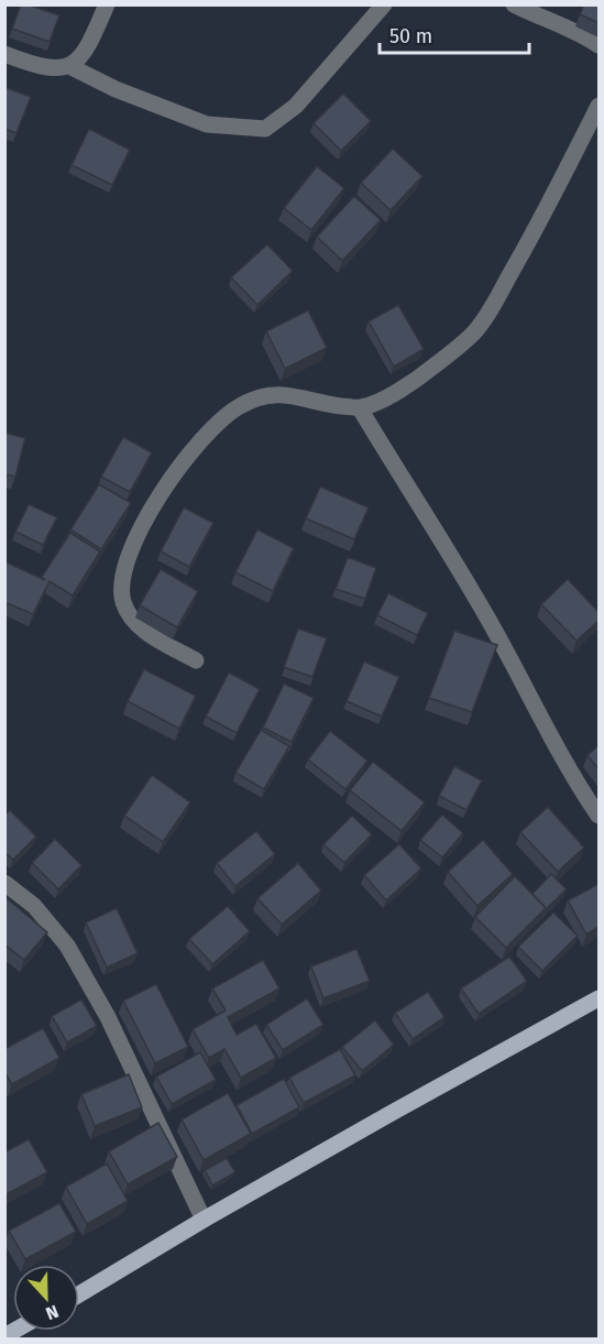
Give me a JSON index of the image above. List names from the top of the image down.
{
  "scale_bar": "50 m",
  "north": "bottom"
}
